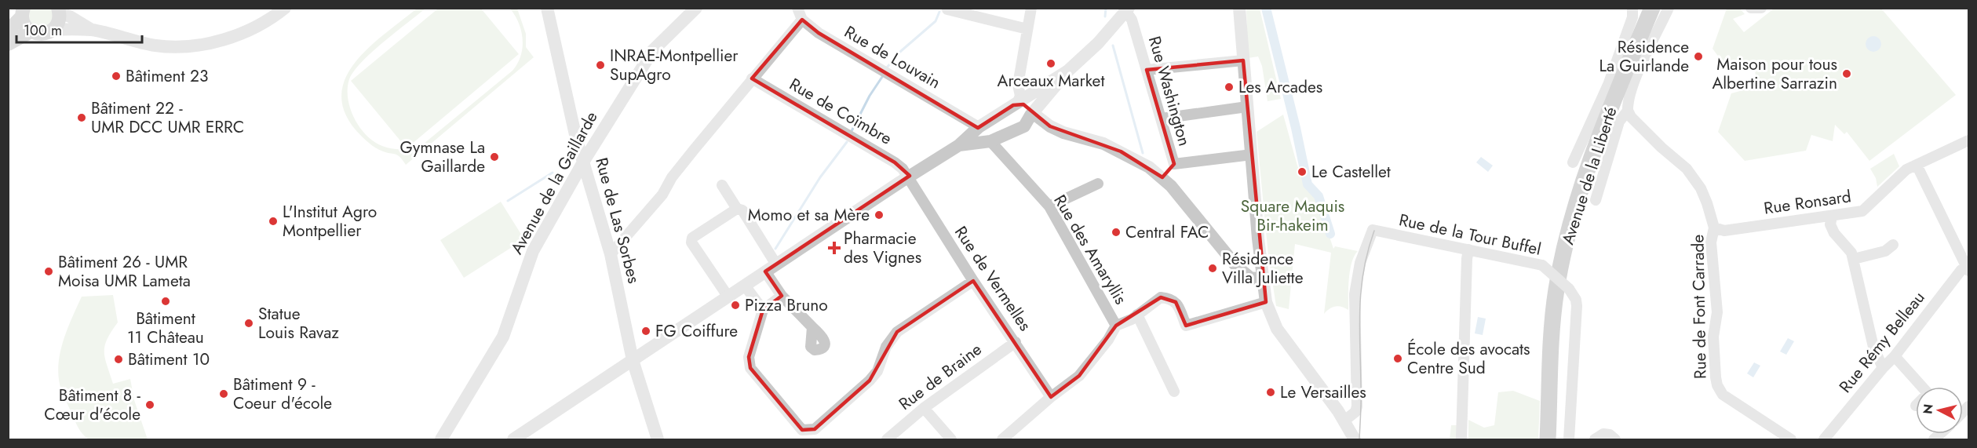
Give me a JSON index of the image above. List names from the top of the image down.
{
  "streets": {
    "main road": ["Avenue de la Liberté"],
    "street": [
      "Rue de Louvain",
      "Rue Washington",
      "Rue de Coïmbre",
      "Avenue de la Gaillarde",
      "Rue Ronsard",
      "Rue de Las Sorbes",
      "Rue de la Tour Buffel",
      "Rue des Amaryllis",
      "Rue de Vermelles",
      "Rue de Font Carrade",
      "Rue Rémy Belleau",
      "Rue de Braine"
    ]
  },
  "crossings": [
    ["Rue de Coïmbre", "Rue de Vermelles"],
    ["Avenue de la Gaillarde", "Rue de Las Sorbes"],
    ["Rue Ronsard", "Rue de Font Carrade"],
    ["Rue de Vermelles", "Rue de Braine"]
  ],
  "parks": ["Square Maquis Bir-hakeim"],
  "places": {
    "other": [
      "Résidence La Guirlande",
      "Arceaux Market",
      "INRAE-Montpellier SupAgro",
      "Maison pour tous Albertine Sarrazin",
      "Bâtiment 23",
      "Les Arcades",
      "Bâtiment 22 - UMR DCC UMR ERRC",
      "Gymnase La Gaillarde",
      "Le Castellet",
      "Momo et sa Mère",
      "L'Institut Agro Montpellier",
      "Central FAC",
      "Résidence Villa Juliette",
      "Bâtiment 26 - UMR Moisa UMR Lameta",
      "Bâtiment 11 Château",
      "Pizza Bruno",
      "Statue Louis Ravaz",
      "FG Coiffure",
      "École des avocats Centre Sud",
      "Bâtiment 10",
      "Le Versailles",
      "Bâtiment 9 - Coeur d'école",
      "Bâtiment 8 - Cœur d'école"
    ],
    "health": ["Pharmacie des Vignes"]
  },
  "scale_bar": "100 m",
  "north": "left"
}
